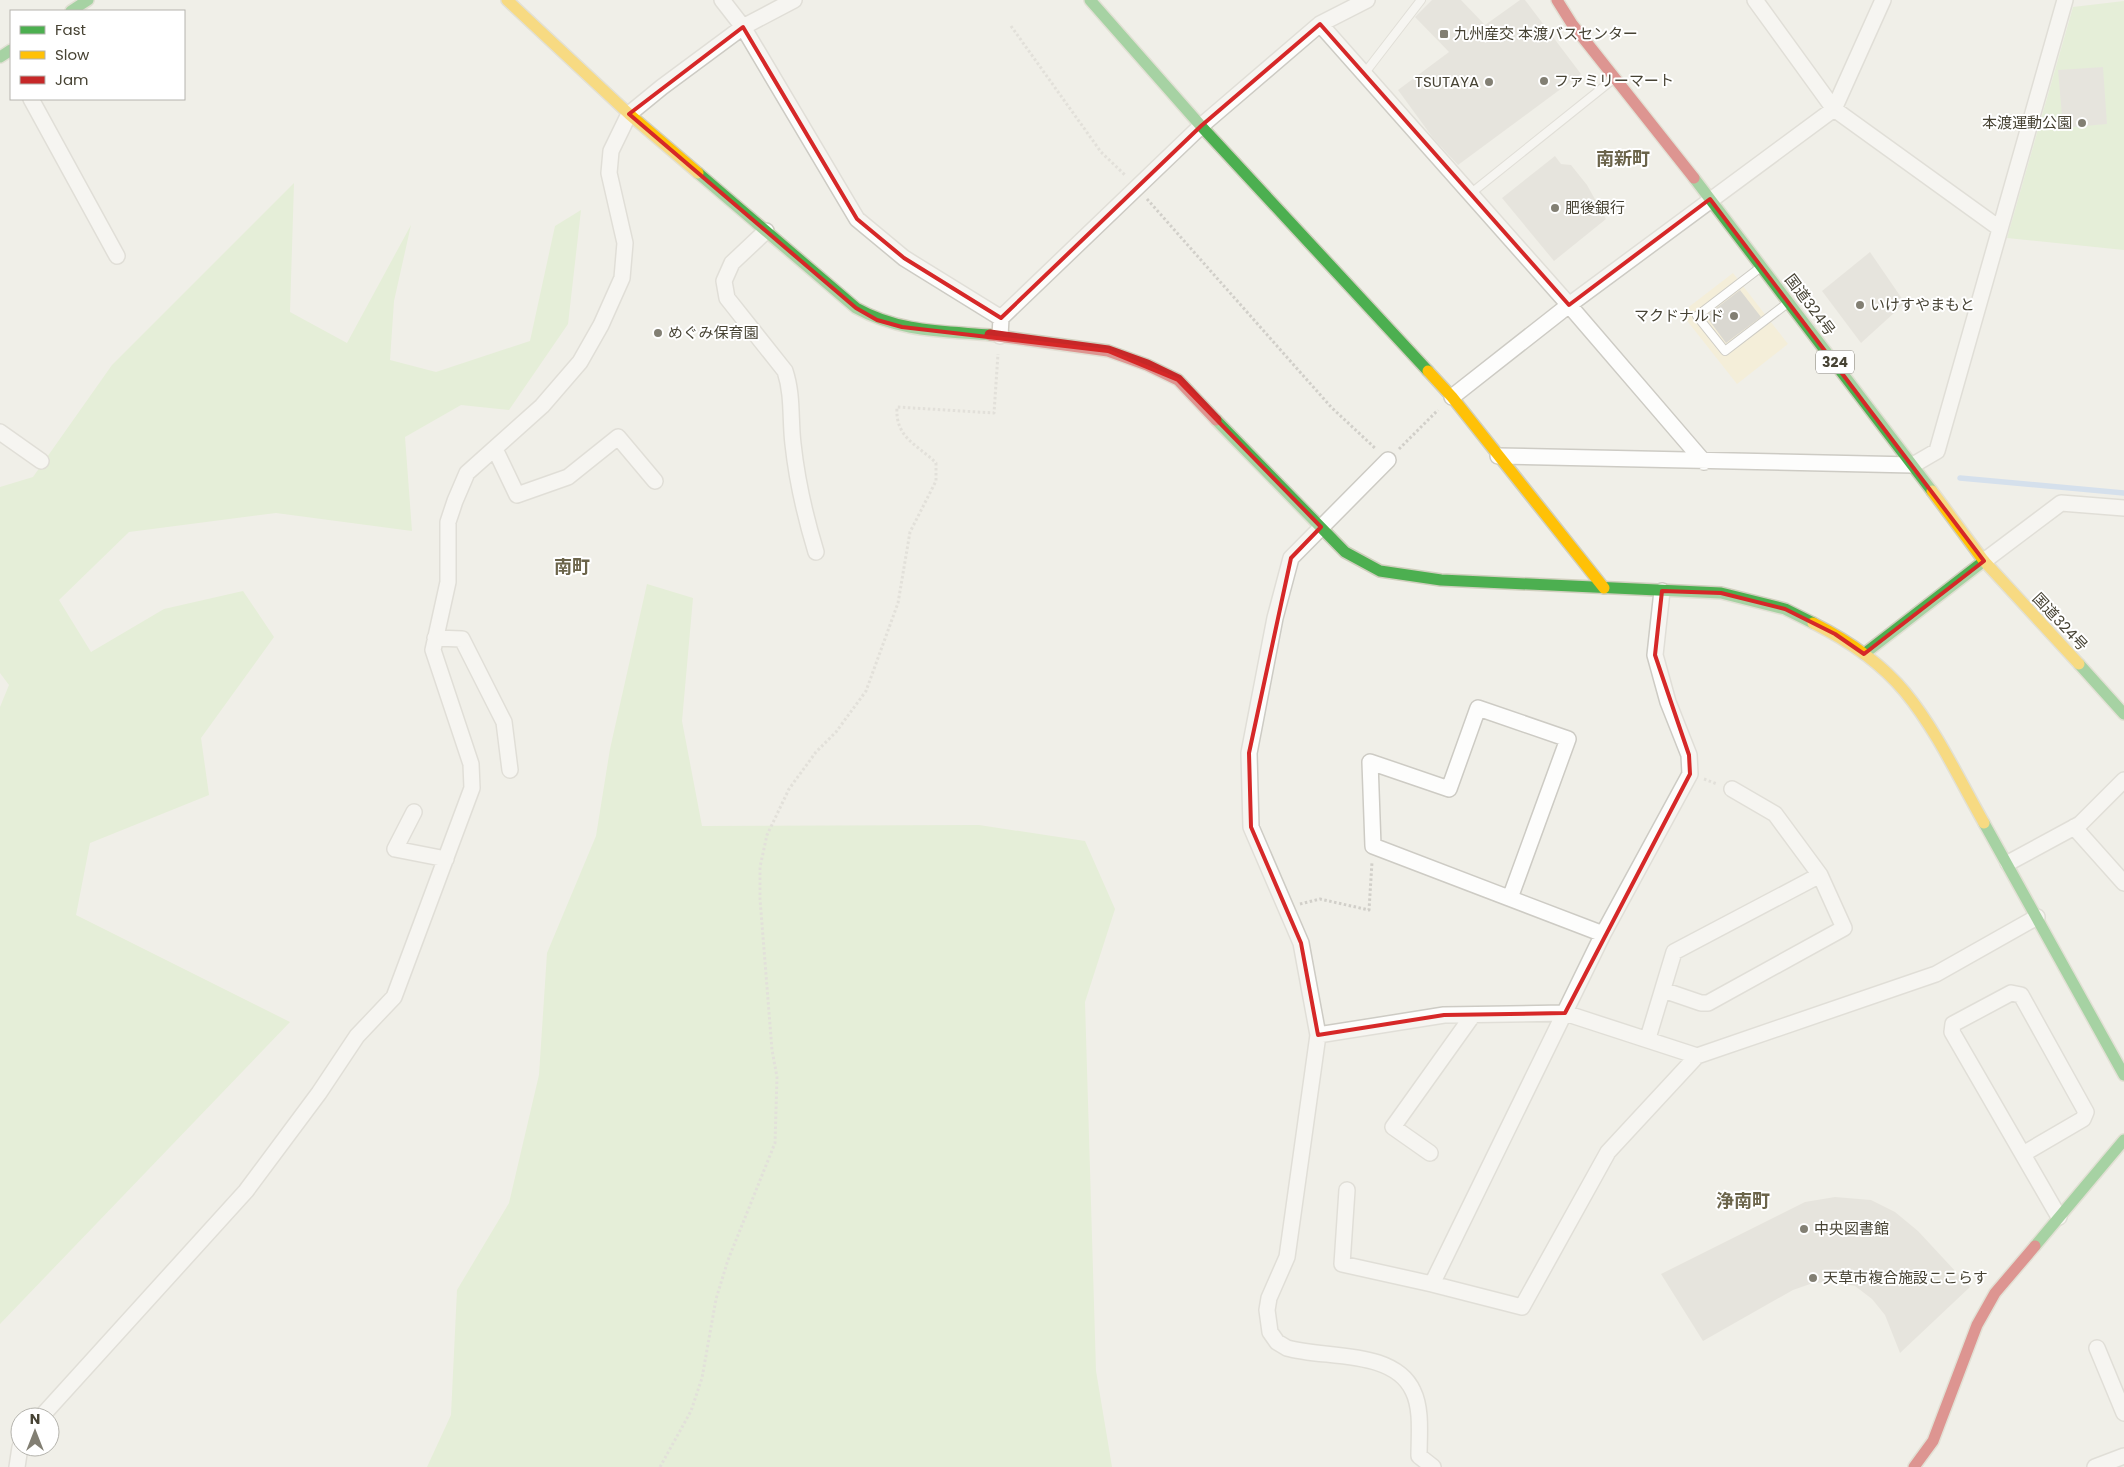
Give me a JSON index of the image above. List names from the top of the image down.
{
  "streets": {
    "main road": ["国道324号", "324"]
  },
  "districts": ["南新町", "南町", "浄南町"],
  "places": {
    "transit": ["九州産交 本渡バスセンター"],
    "other": [
      "ファミリーマート",
      "TSUTAYA",
      "本渡運動公園",
      "肥後銀行",
      "いけすやまもと",
      "マクドナルド",
      "めぐみ保育園",
      "中央図書館",
      "天草市複合施設ここらす"
    ]
  },
  "legend": ["Fast", "Slow", "Jam"],
  "north": "top"
}
